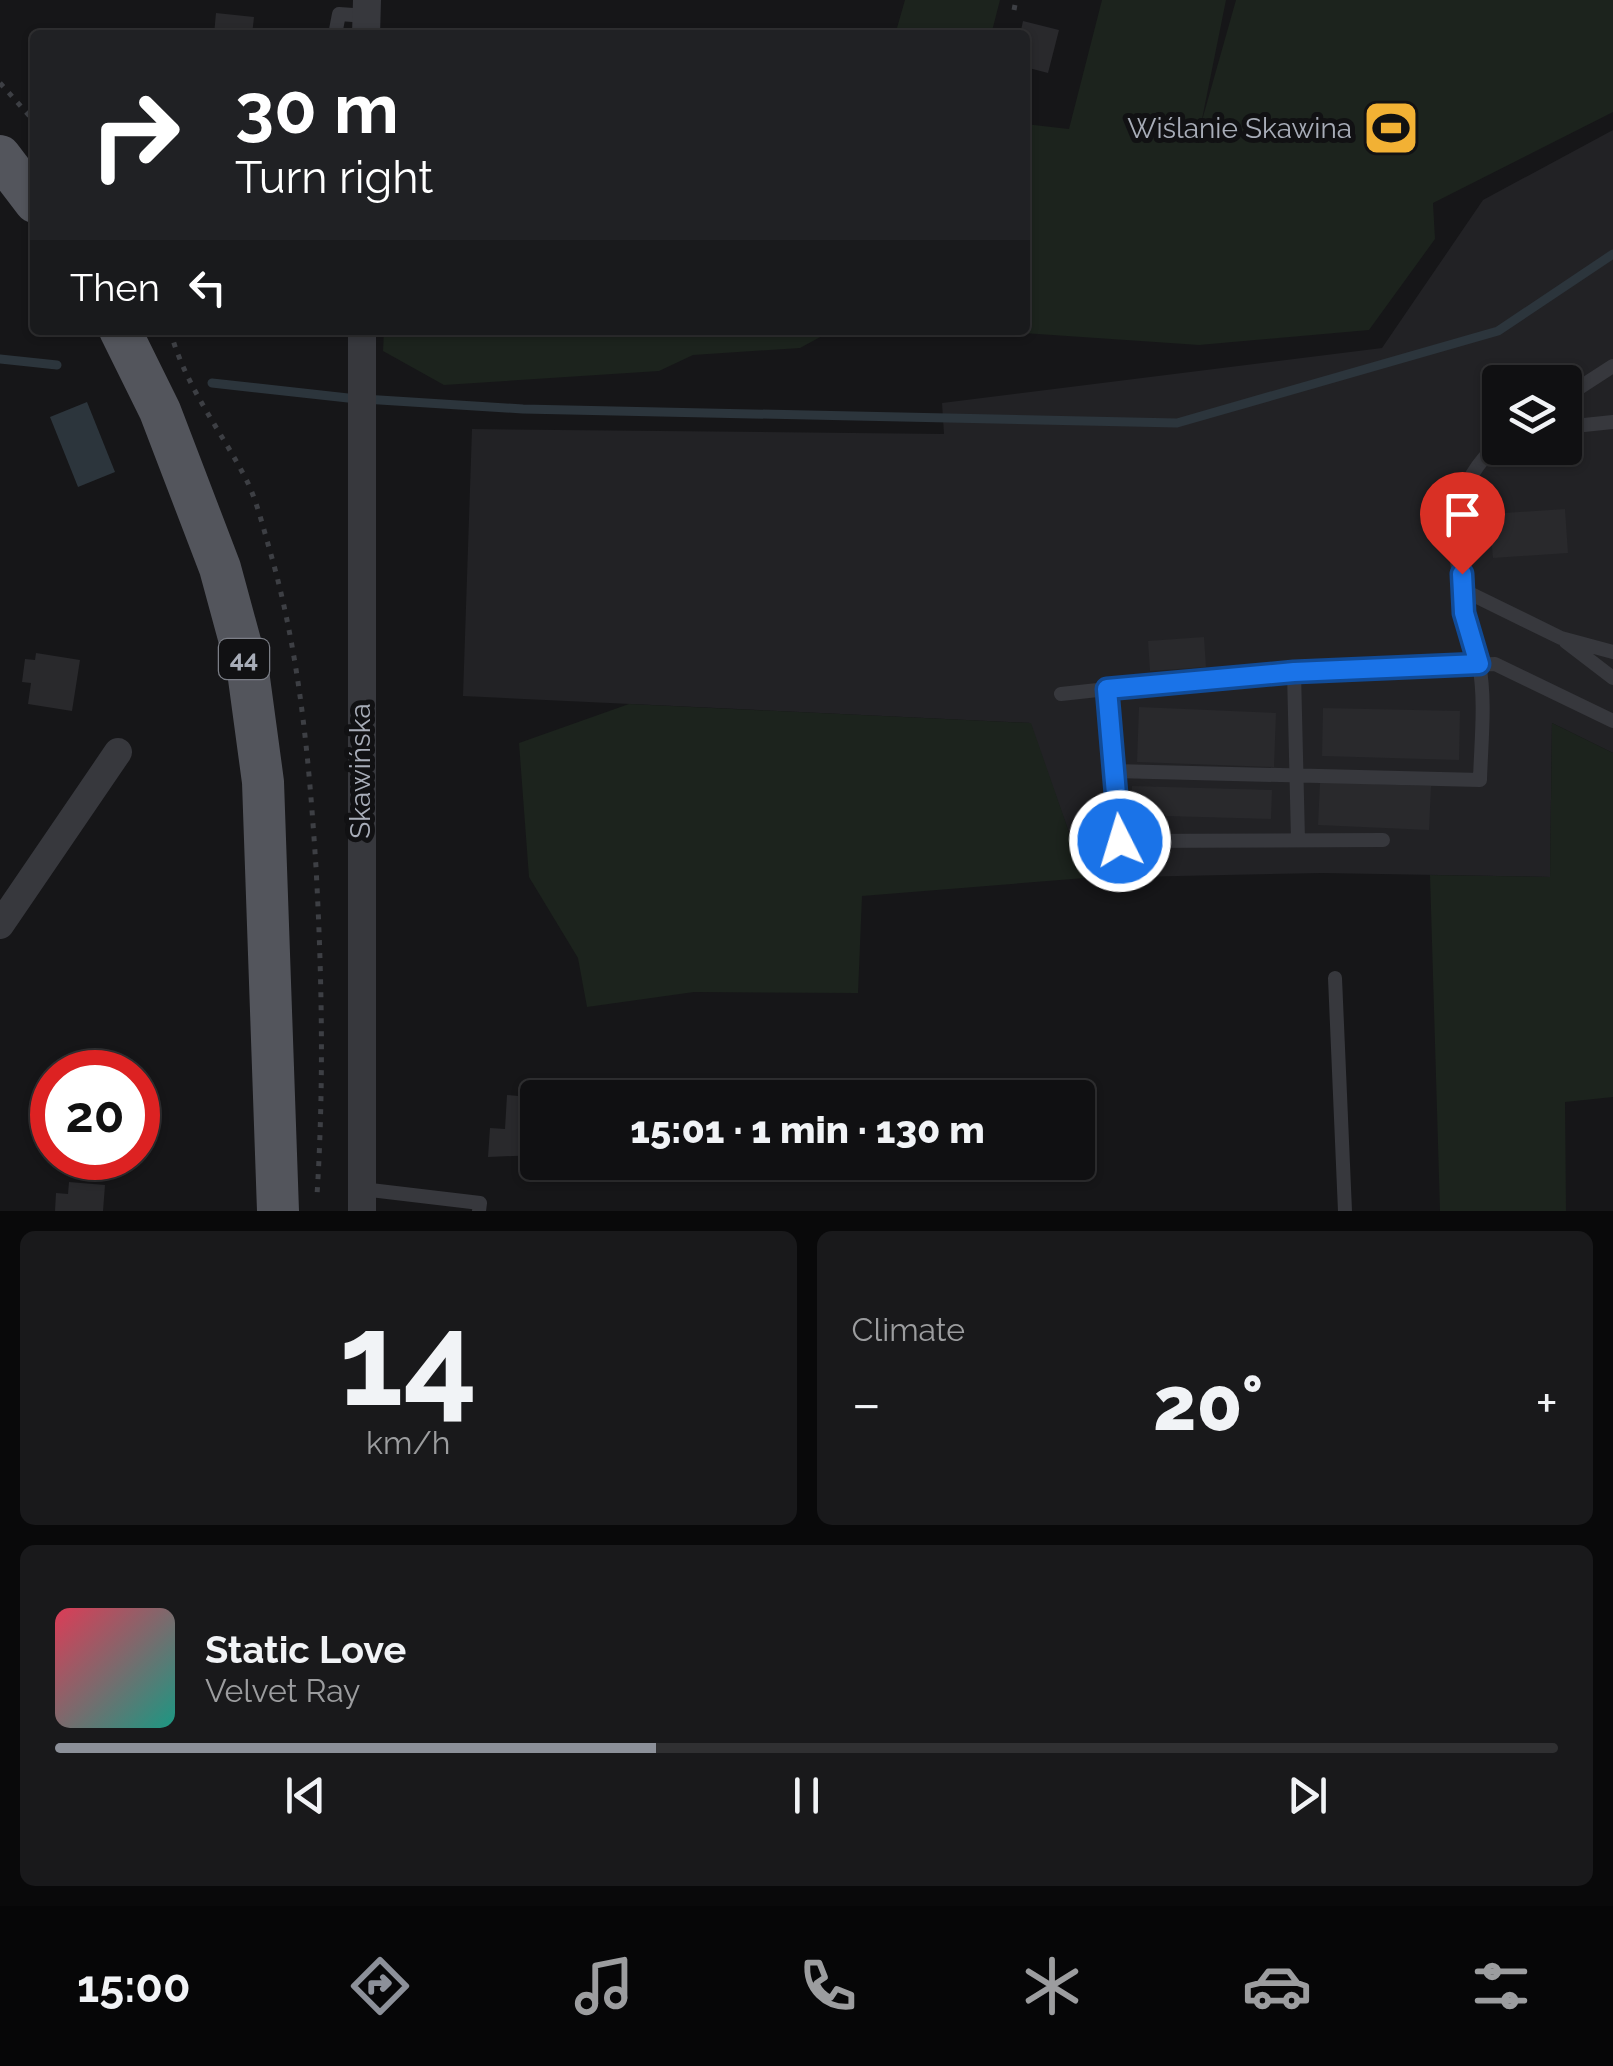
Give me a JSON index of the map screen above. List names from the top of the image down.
{
  "streets": {
    "main road": ["44"],
    "street": ["Skawińska"]
  },
  "places": {
    "sports": ["Wiślanie Skawina"]
  },
  "page": {
    "turn": ["30 m", "Turn right"],
    "then": "Then",
    "limit": "20",
    "trip": "15:01 · 1 min · 130 m",
    "tile": [
      ["14", "km/h"],
      "Climate"
    ],
    "heat": ["−", "20°", "+"],
    "song": ["Static Love", "Velvet Ray"],
    "tabs": "15:00"
  }
}
